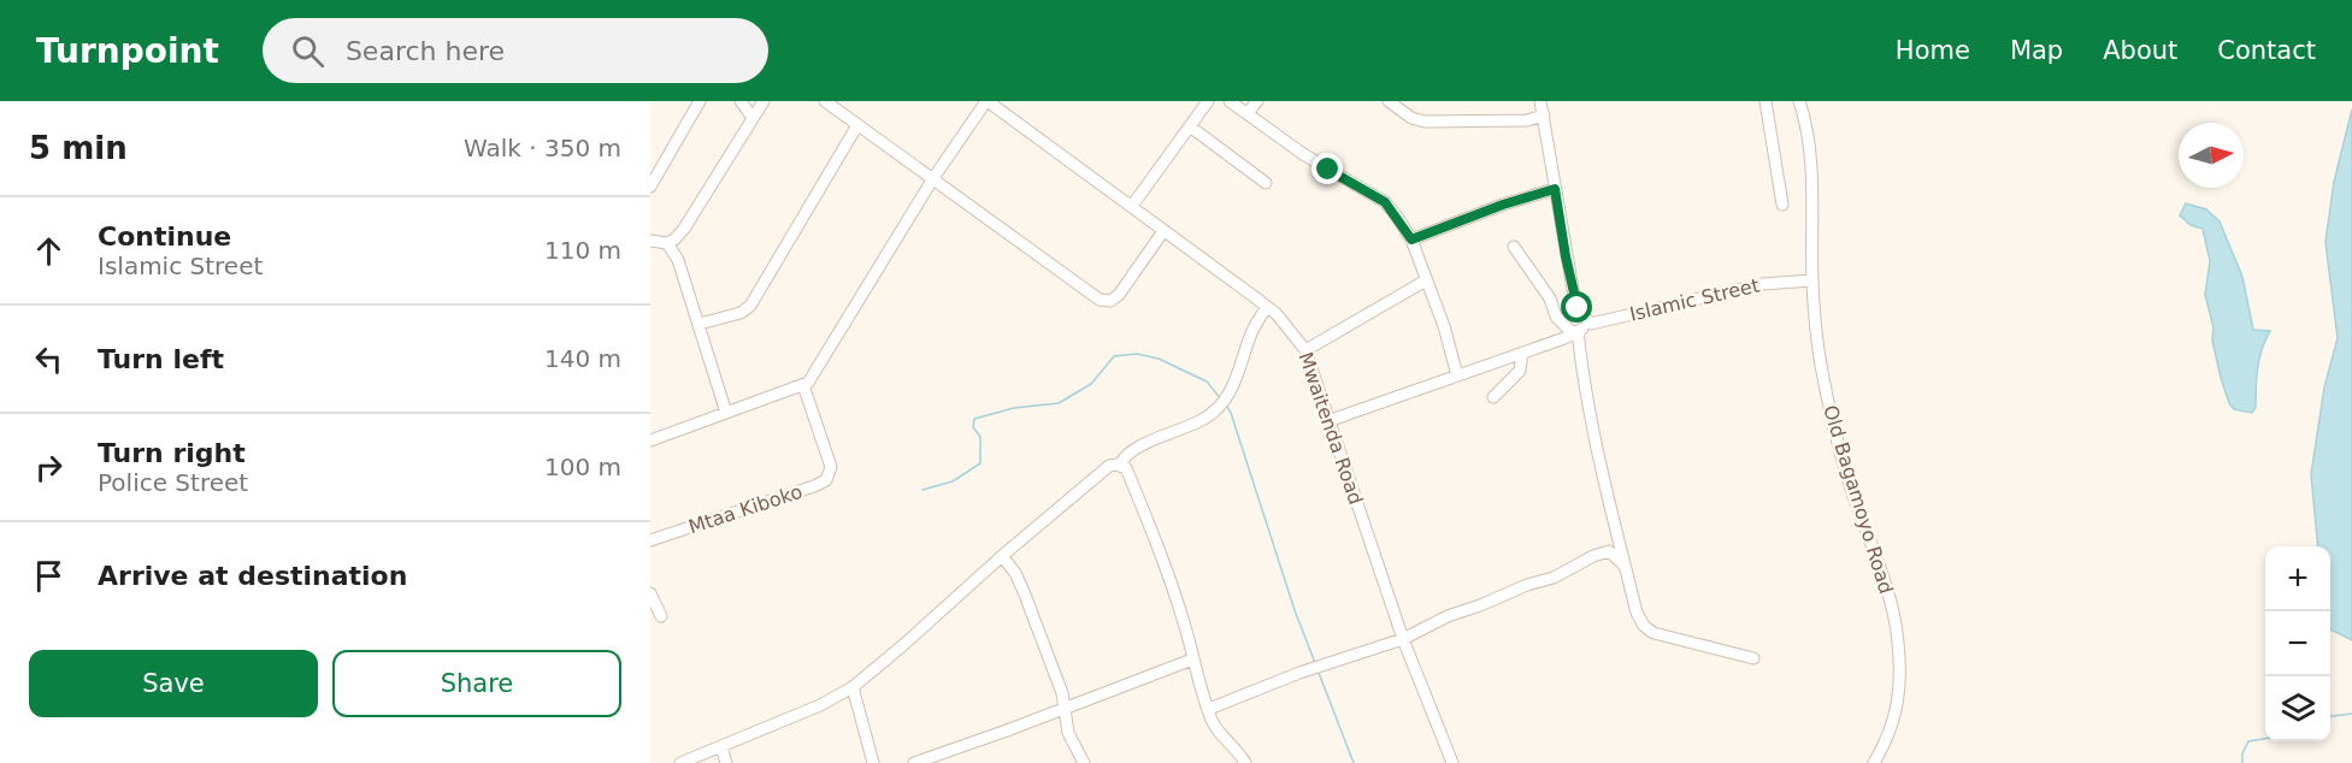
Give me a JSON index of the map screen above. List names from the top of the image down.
{
  "streets": {
    "street": [
      "Islamic Street",
      "Mwaitenda Road",
      "Old Bagamoyo Road",
      "Mtaa Kiboko"
    ]
  },
  "crossings": [
    ["Islamic Street", "Mwaitenda Road"],
    ["Islamic Street", "Old Bagamoyo Road"]
  ],
  "north": "right",
  "page": {
    "header": "Turnpoint",
    "search": "Search here",
    "nav": [
      "Home",
      "Map",
      "About",
      "Contact"
    ],
    "heading": ["5 min", "Walk · 350 m"],
    "list": [
      ["Continue", "Islamic Street", "110 m"],
      ["Turn left", "140 m"],
      ["Turn right", "Police Street", "100 m"],
      "Arrive at destination"
    ],
    "map_buttons": ["+", "−"],
    "buttons": ["Save", "Share"]
  }
}
